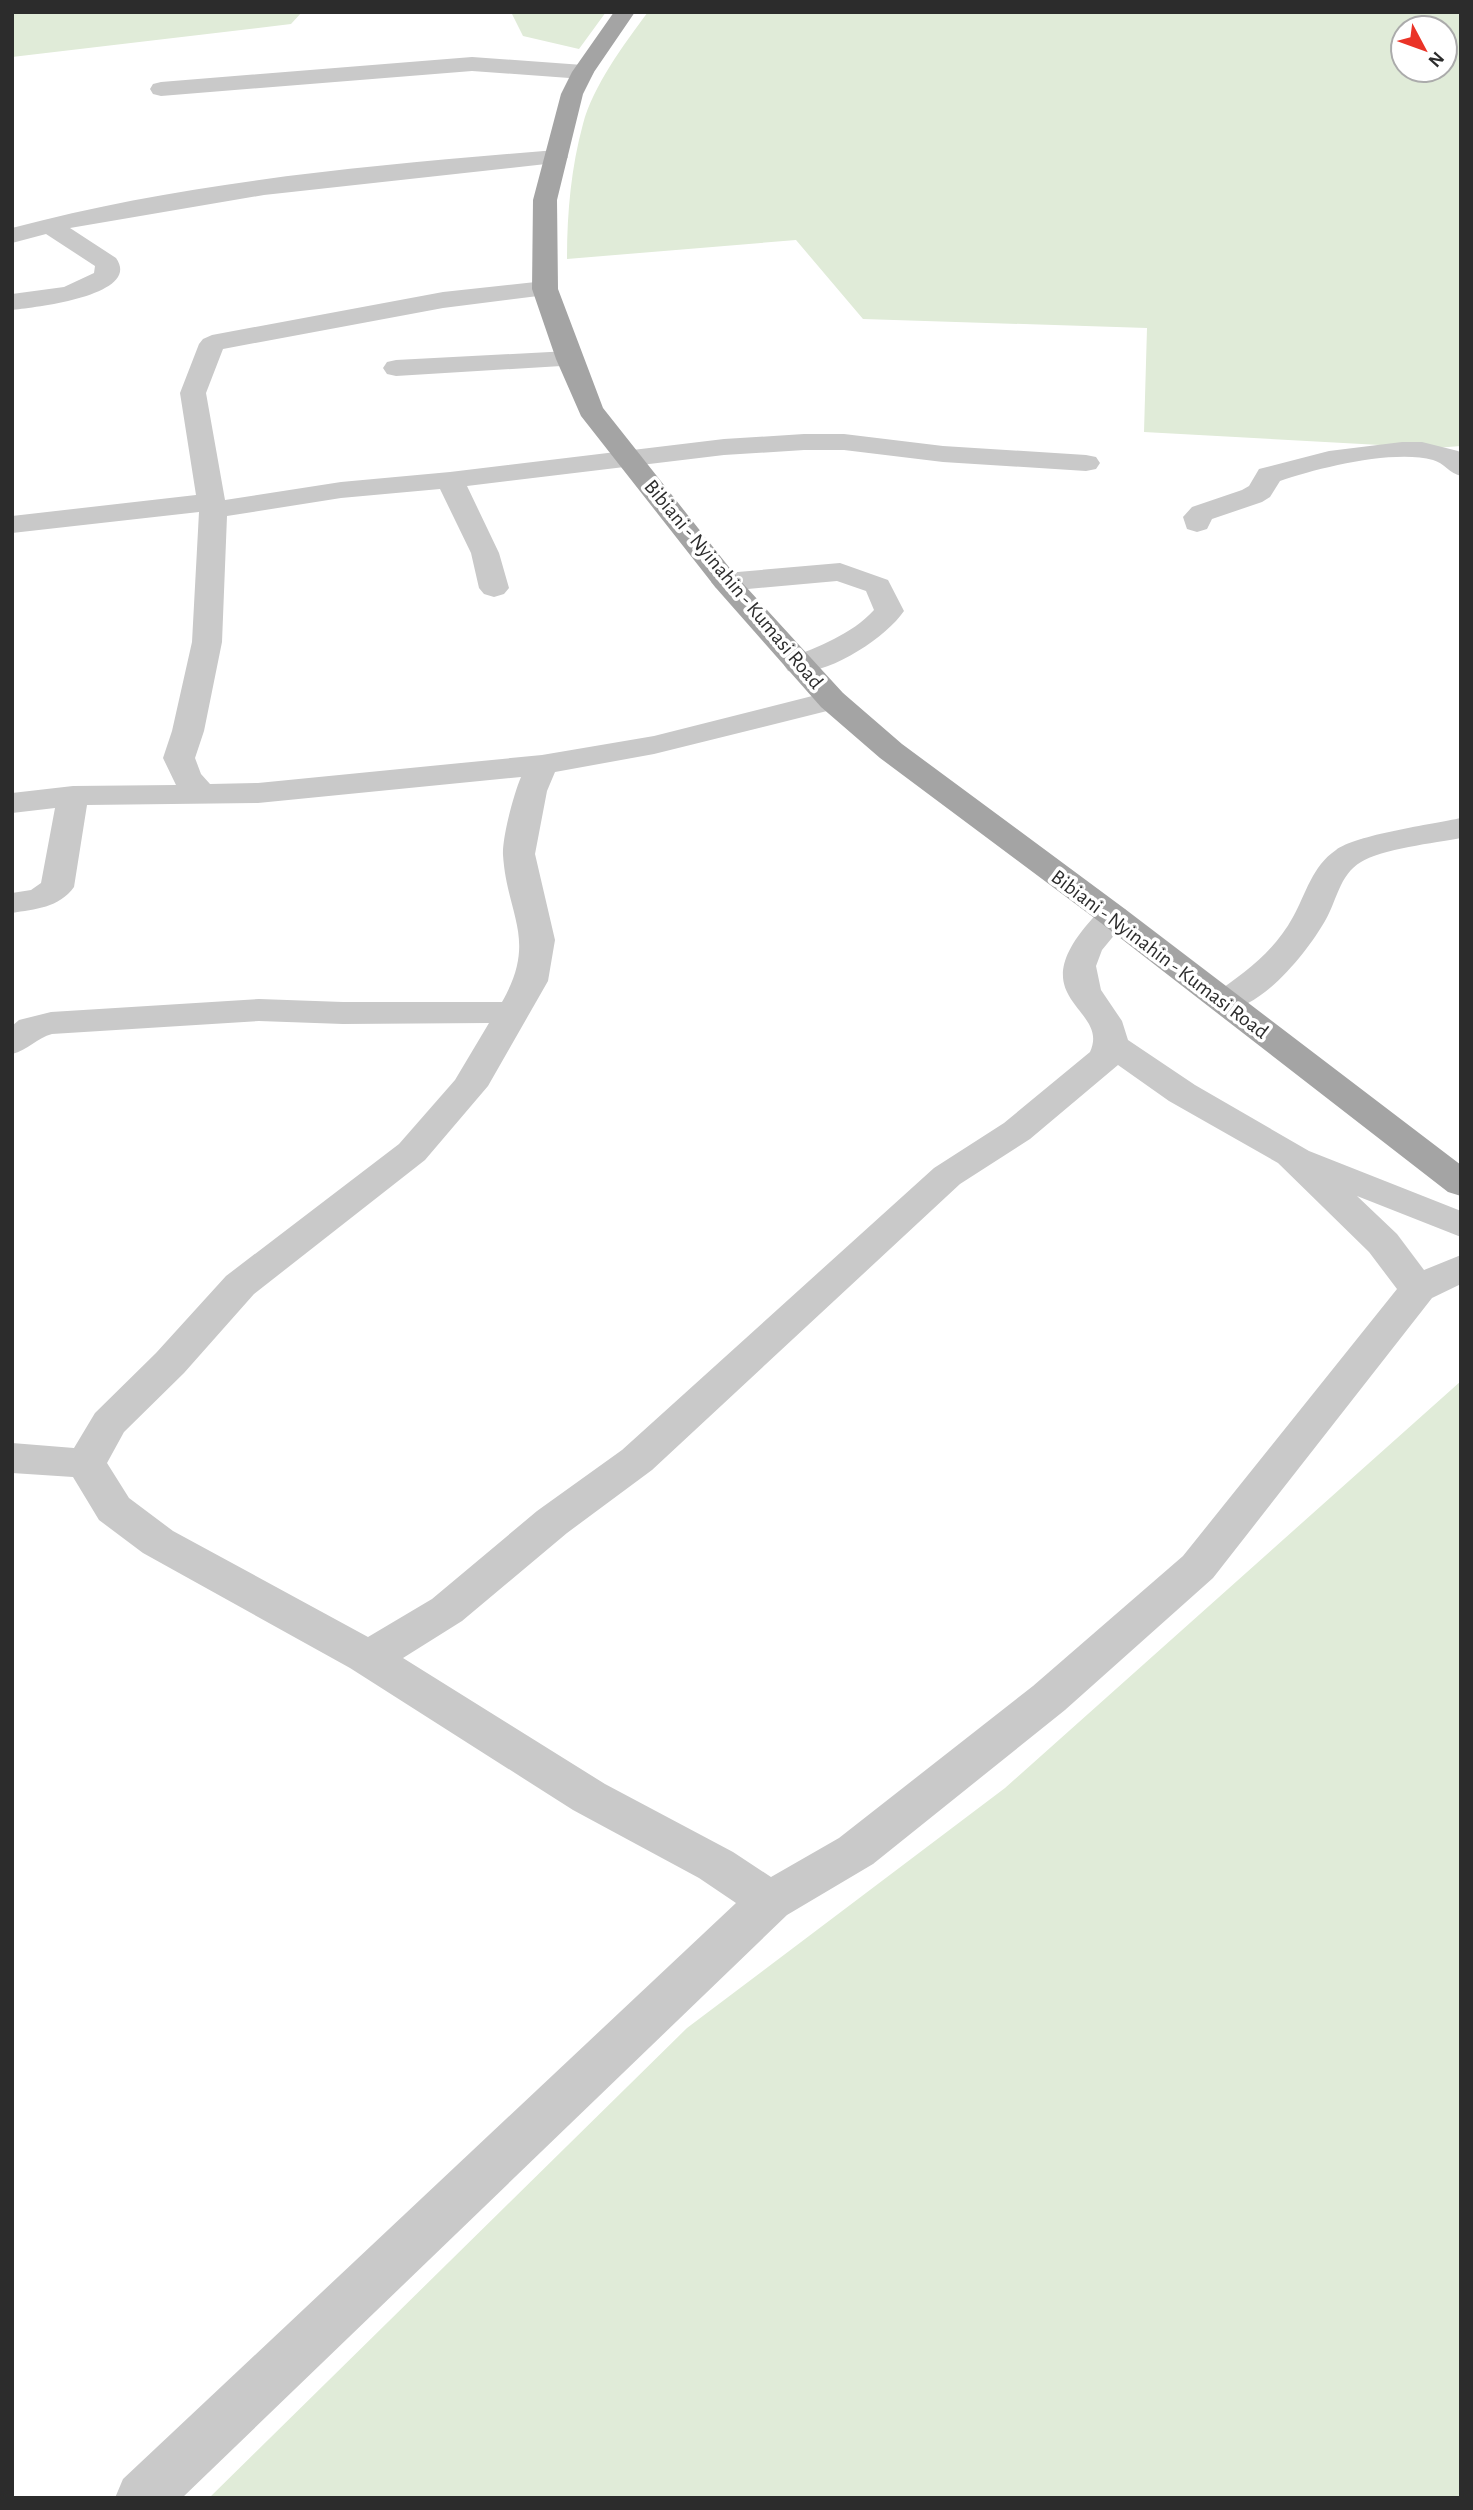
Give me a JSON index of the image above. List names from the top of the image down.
{
  "streets": {
    "main road": ["Bibiani - Nyinahin - Kumasi Road"]
  },
  "north": "bottom right"
}
